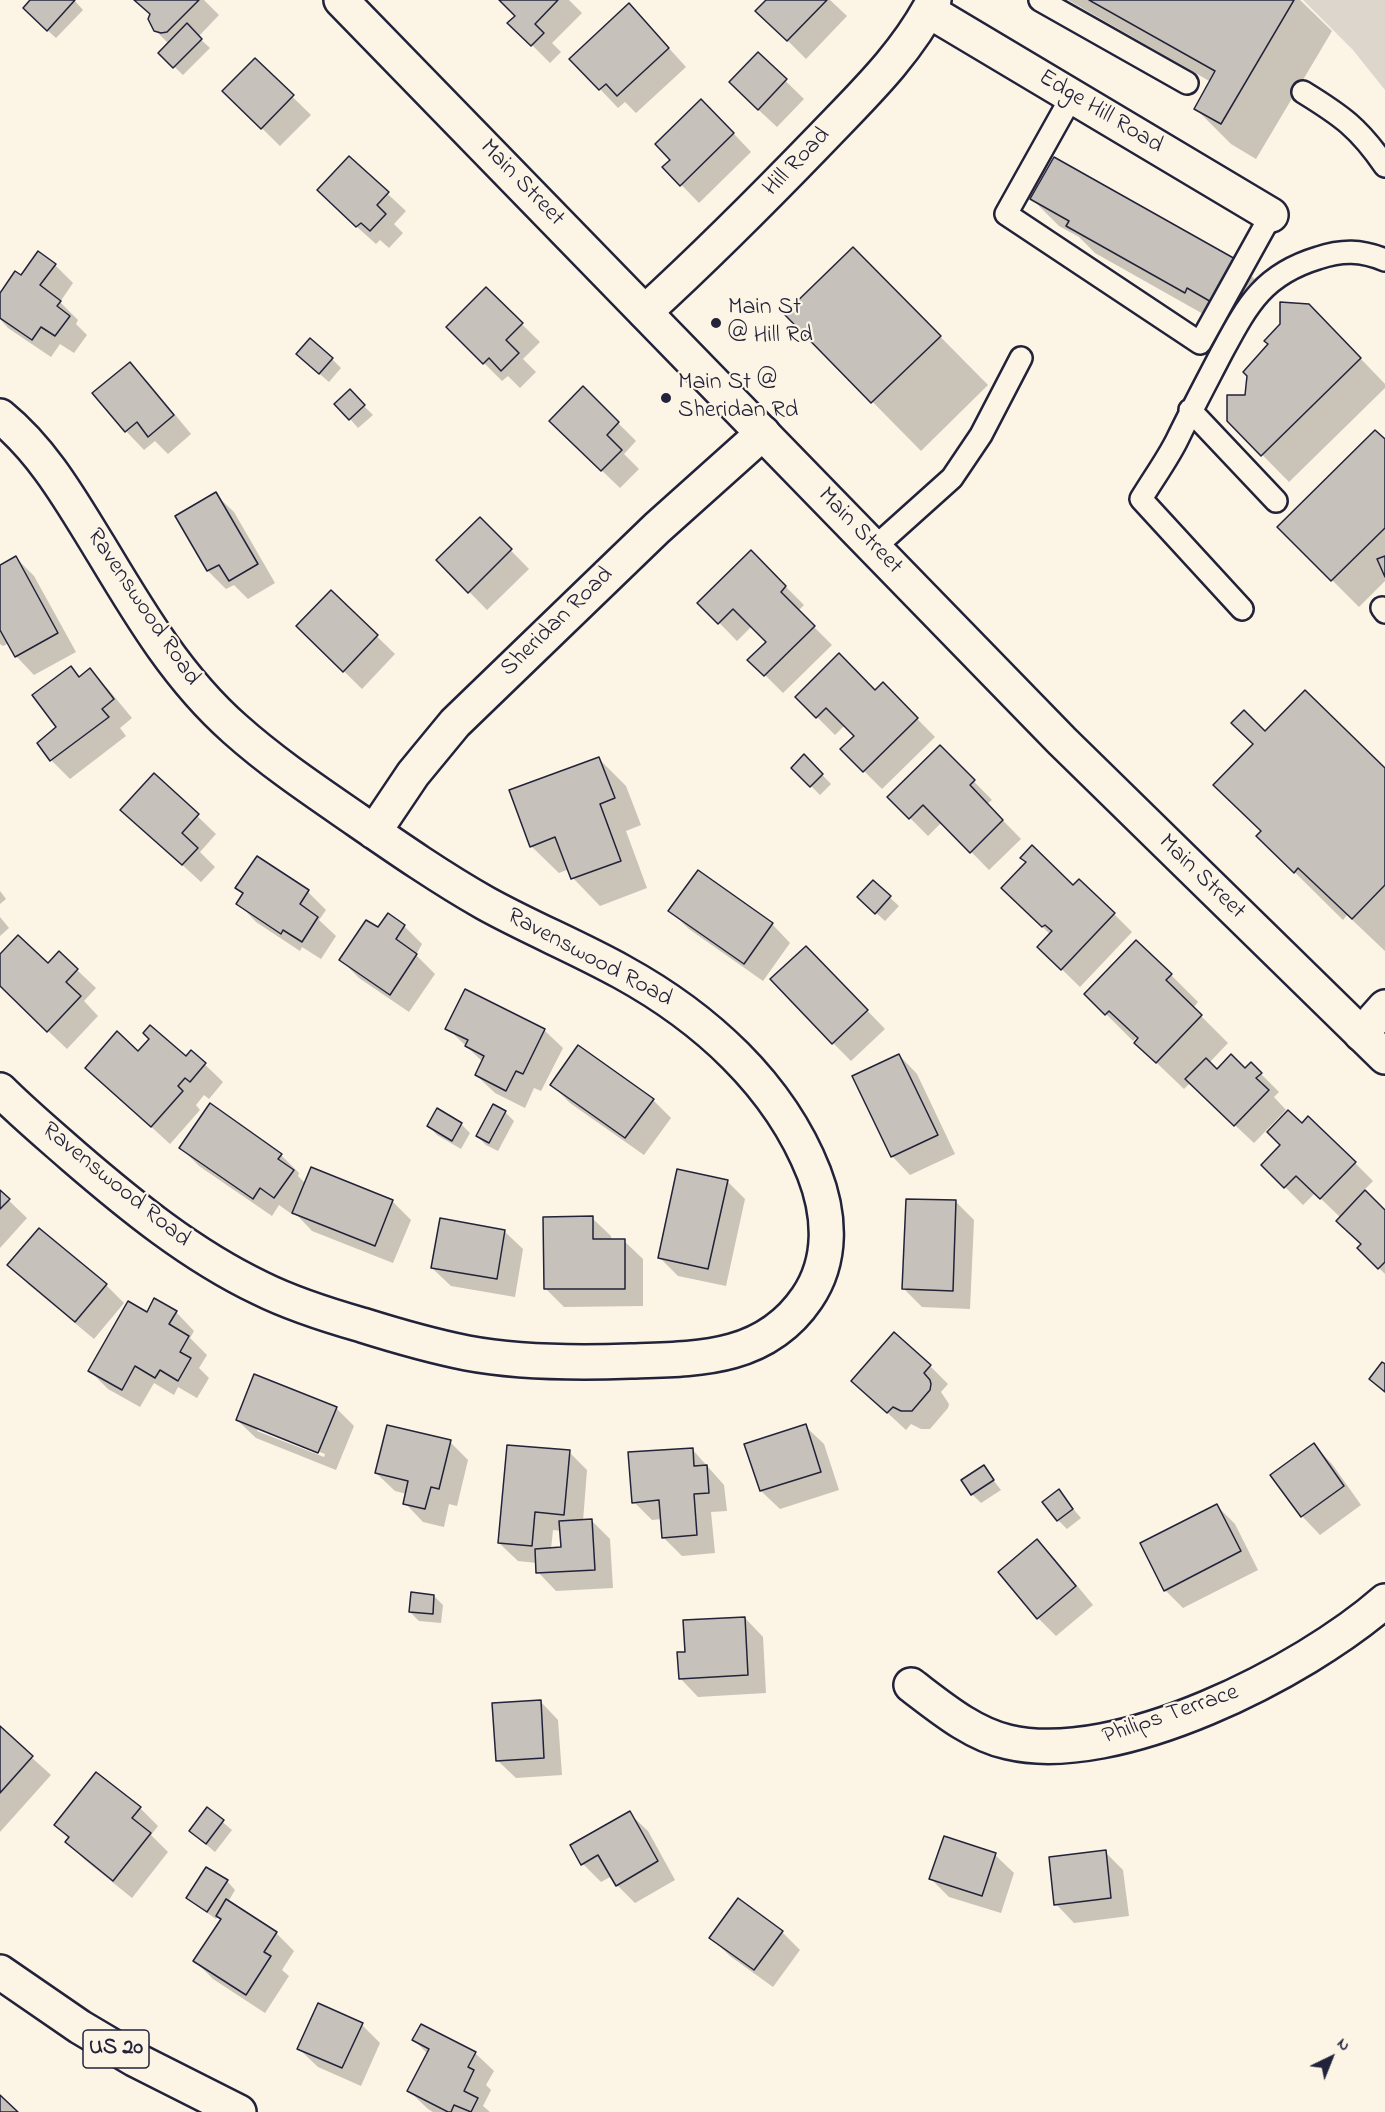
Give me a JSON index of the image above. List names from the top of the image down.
{
  "streets": {
    "street": [
      "Edge Hill Road",
      "Hill Road",
      "Main Street",
      "Ravenswood Road",
      "Sheridan Road",
      "Philips Terrace",
      "US 20"
    ]
  },
  "crossings": [
    ["Edge Hill Road", "Hill Road"],
    ["Hill Road", "Main Street"],
    ["Main Street", "Sheridan Road"],
    ["Ravenswood Road", "Sheridan Road"]
  ],
  "places": ["Main St @ Hill Rd", "Main St @ Sheridan Rd"],
  "north": "top right"
}
